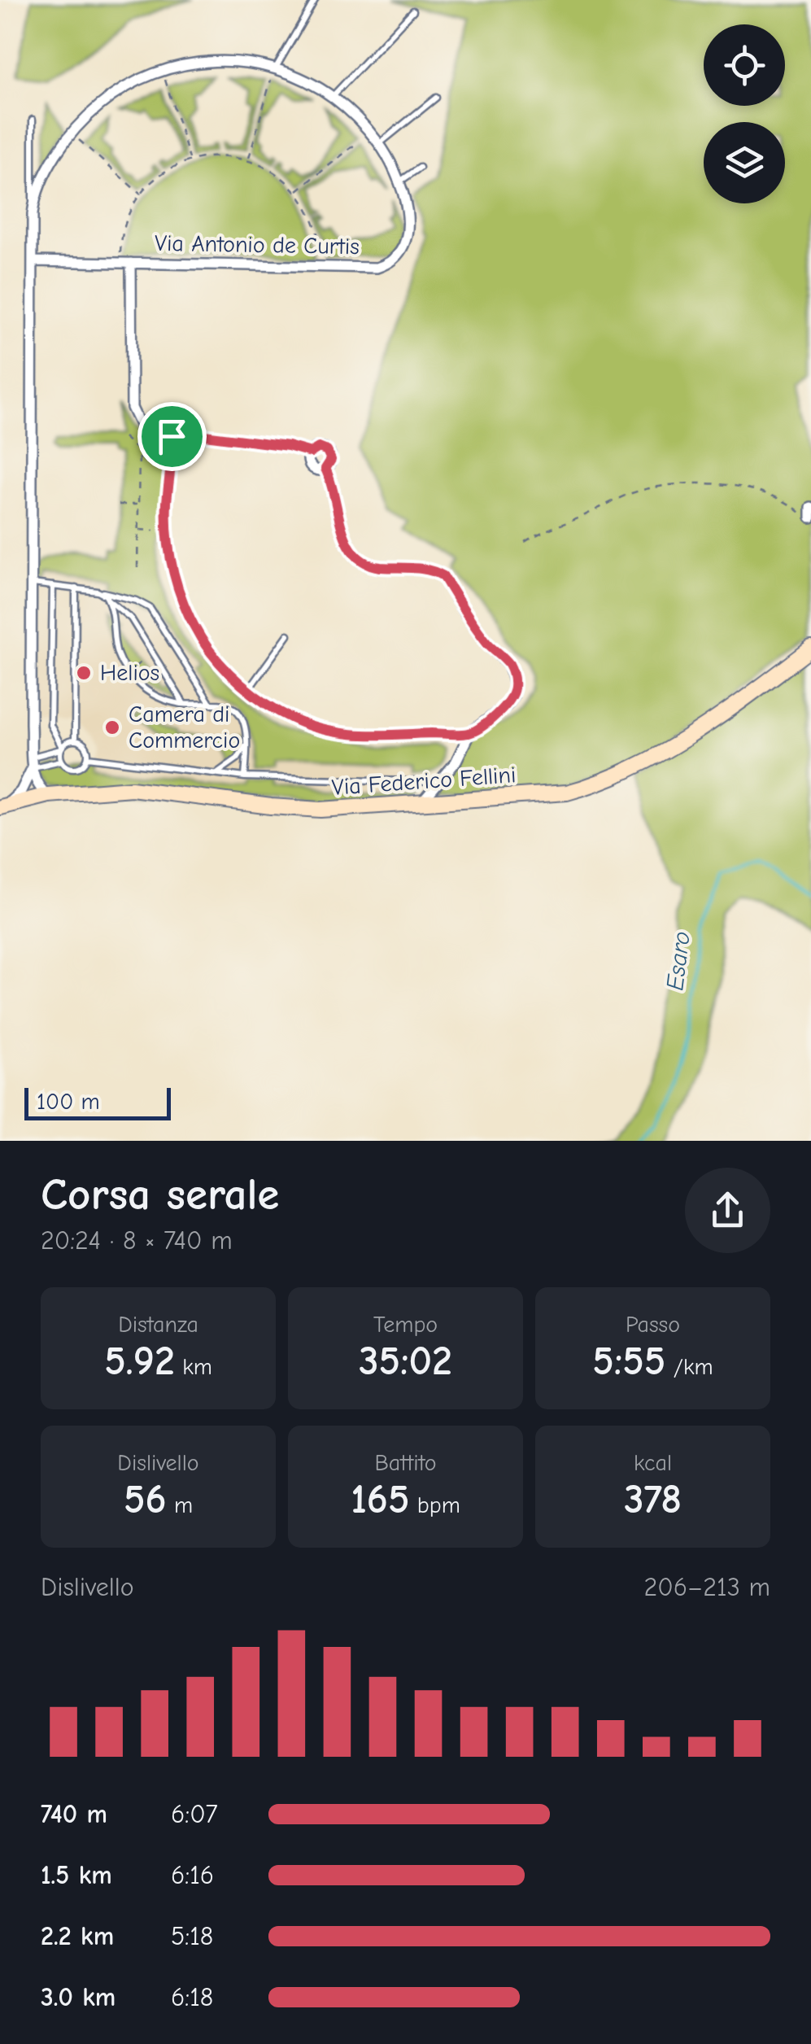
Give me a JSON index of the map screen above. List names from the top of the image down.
{
  "streets": {
    "street": ["Via Antonio de Curtis", "Via Federico Fellini"]
  },
  "water": ["Esaro"],
  "places": ["Helios", "Camera di Commercio"],
  "scale_bar": "100 m",
  "page": {
    "scale": "100 m",
    "heading": ["Corsa serale", "20:24 · 8 × 740 m"],
    "stats": [
      ["Distanza", "5.92 km"],
      ["Tempo", "35:02"],
      ["Passo", "5:55 /km"],
      ["Dislivello", "56 m"],
      ["Battito", "165 bpm"],
      ["kcal", "378"]
    ],
    "chart": ["Dislivello", "206–213 m"],
    "list": [
      {
        "name": "740 m",
        "note": "6:07"
      },
      {
        "name": "1.5 km",
        "note": "6:16"
      },
      {
        "name": "2.2 km",
        "note": "5:18"
      },
      {
        "name": "3.0 km",
        "note": "6:18"
      }
    ]
  }
}
